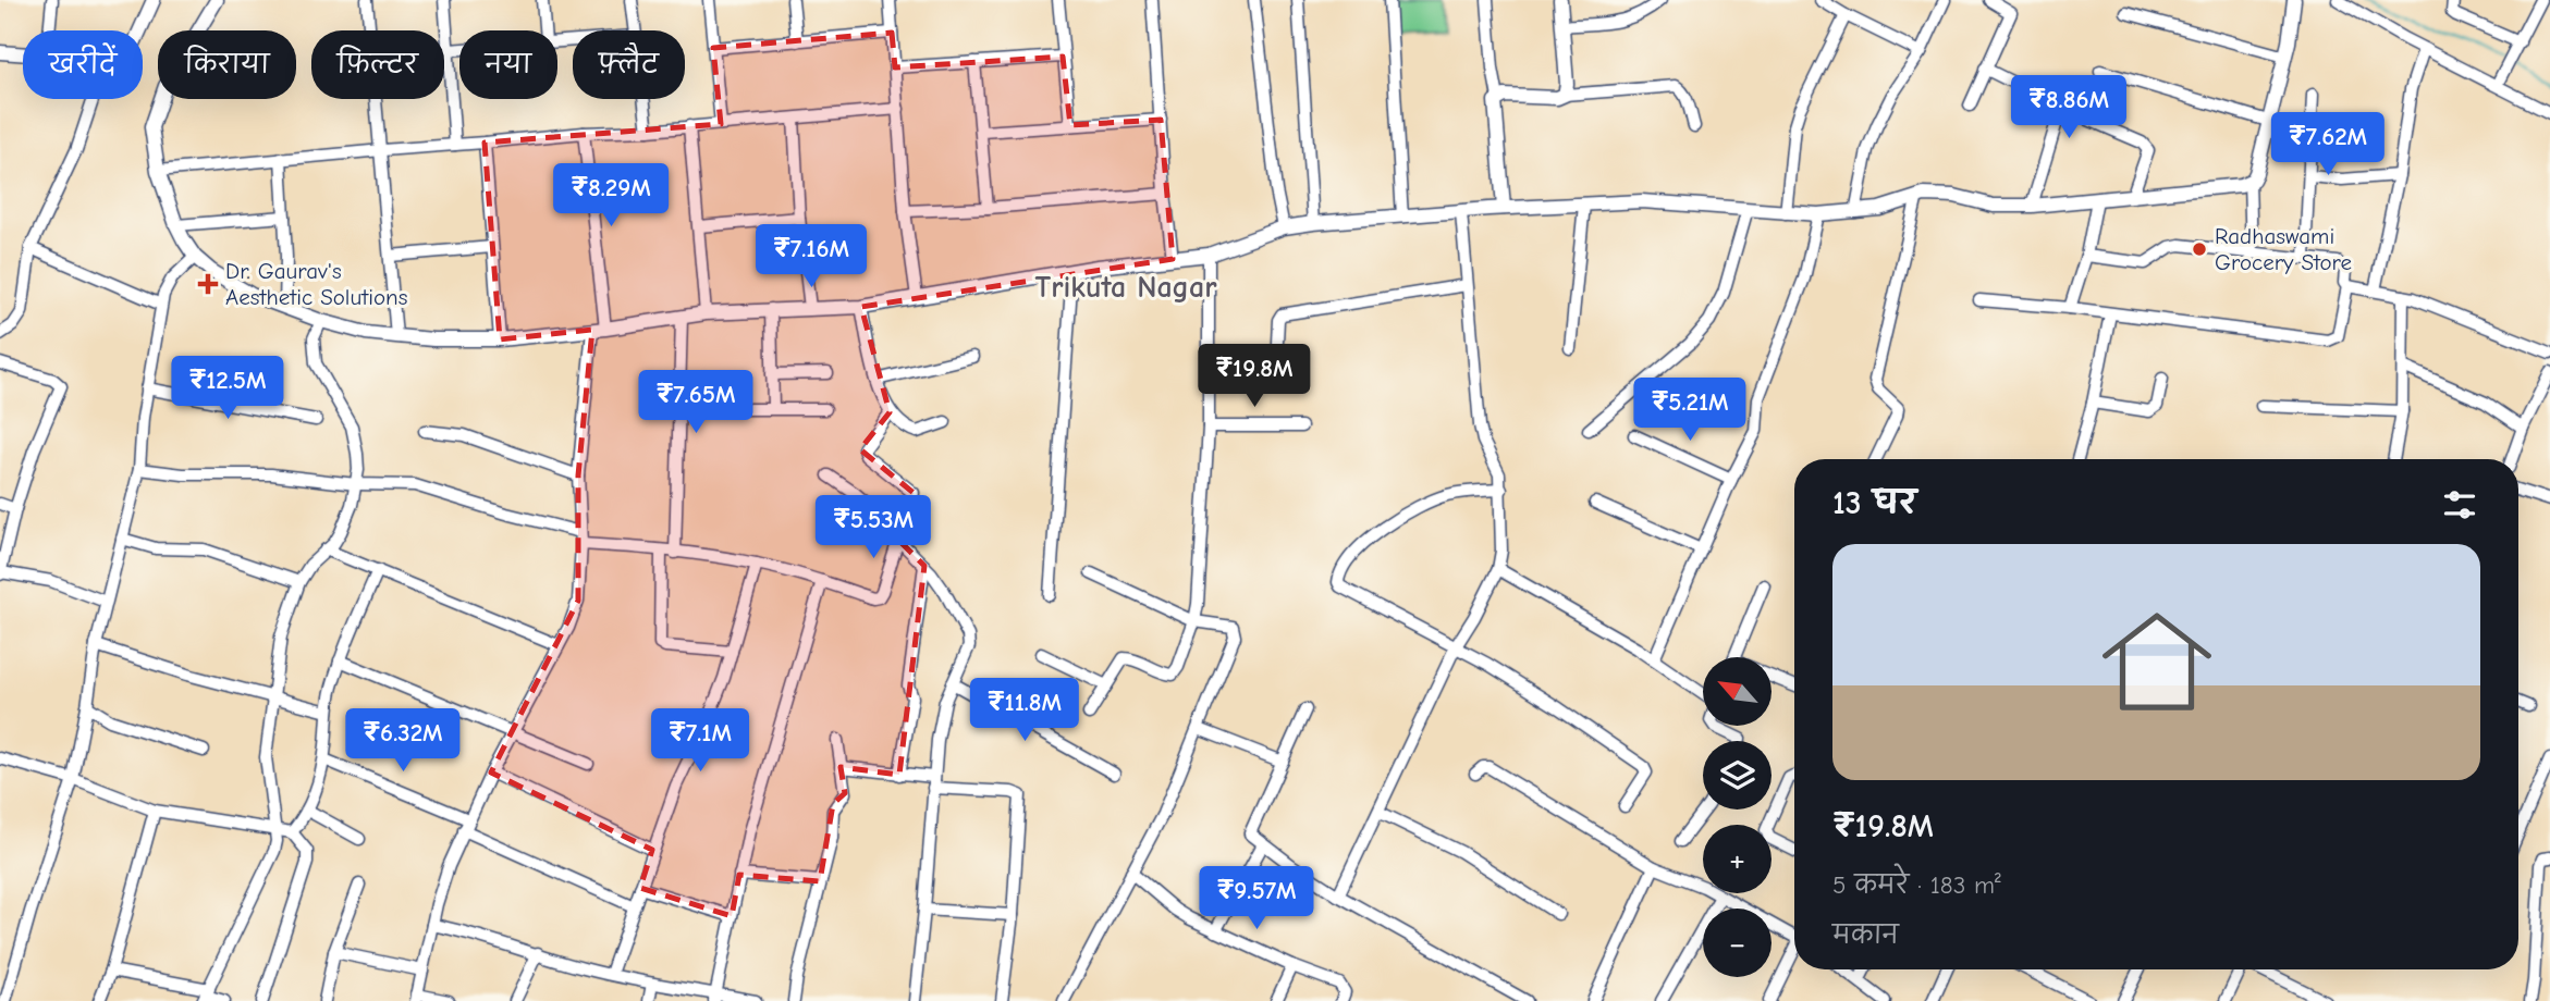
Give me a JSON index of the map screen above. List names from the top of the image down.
{
  "districts": ["Trikuta Nagar"],
  "places": {
    "other": ["Radhaswami Grocery Store"],
    "health": ["Dr. Gaurav's Aesthetic Solutions"]
  },
  "north": "top left",
  "page": {
    "chip": [
      "खरीदें",
      "किराया",
      "फ़िल्टर",
      "नया",
      "फ़्लैट"
    ],
    "price": [
      "₹8.86M",
      "₹7.62M",
      "₹8.29M",
      "₹7.16M",
      "₹19.8M",
      "₹12.5M",
      "₹7.65M",
      "₹5.21M",
      "₹5.53M",
      "₹11.8M",
      "₹6.32M",
      "₹7.1M",
      "₹9.57M"
    ],
    "heading": "13 घर",
    "list": [
      {
        "name": "₹19.8M",
        "note": "5 कमरे · 183 m² · मकान"
      }
    ],
    "map_buttons": ["+", "−"]
  }
}
